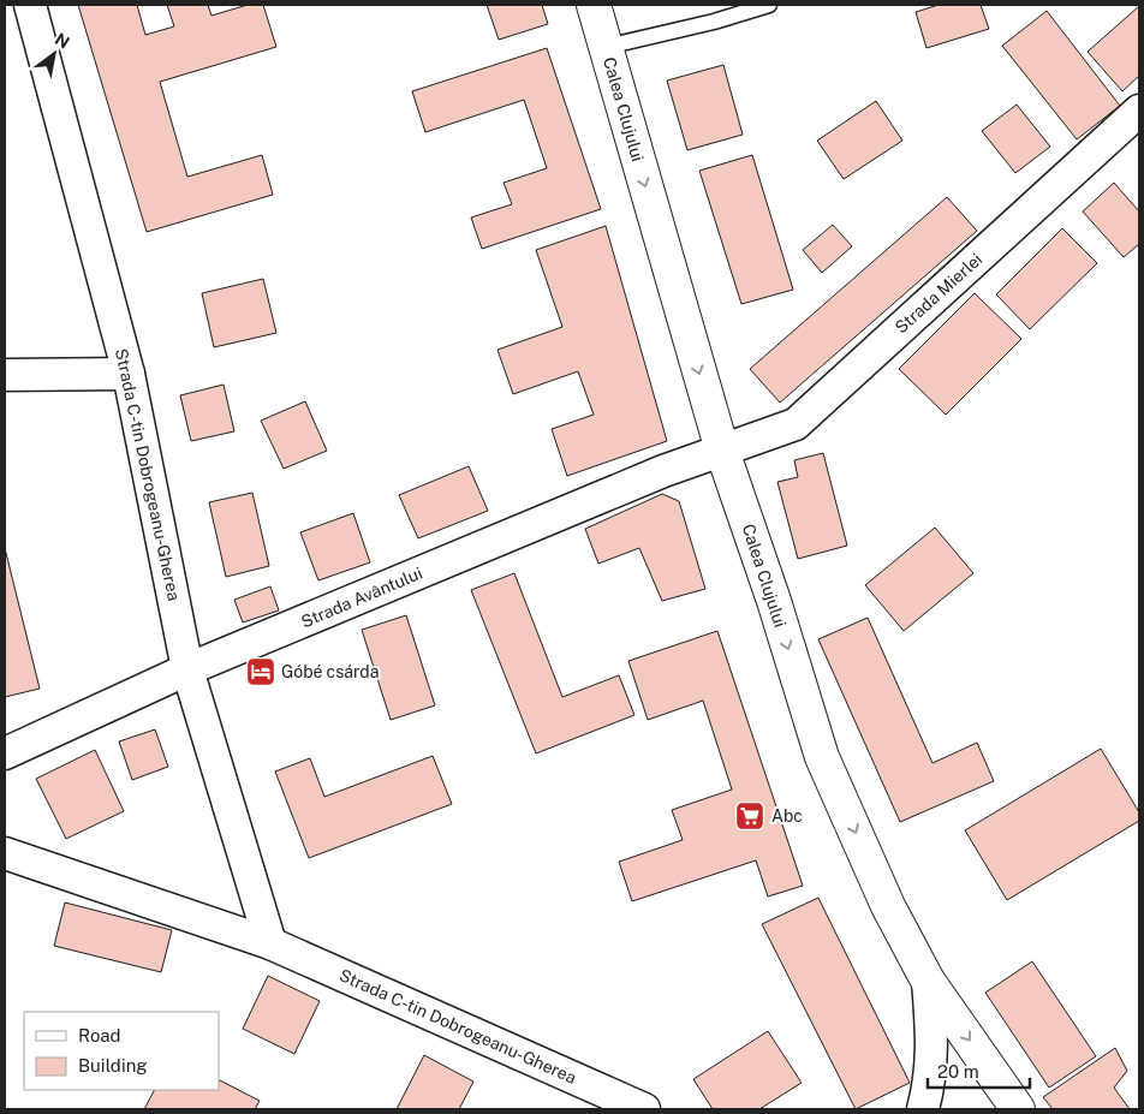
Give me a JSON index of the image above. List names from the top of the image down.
{
  "streets": {
    "main road": ["Calea Clujului"],
    "street": ["Strada Mierlei", "Strada C-tin Dobrogeanu-Gherea", "Strada Avântului"]
  },
  "crossings": [
    ["Calea Clujului", "Strada Mierlei"],
    ["Calea Clujului", "Strada Avântului"],
    ["Strada Mierlei", "Strada Avântului"],
    ["Strada C-tin Dobrogeanu-Gherea", "Strada Avântului"]
  ],
  "one_way": ["Calea Clujului"],
  "places": {
    "hotel": ["Góbé csárda"],
    "supermarket": ["Abc"]
  },
  "legend": ["Road", "Building"],
  "scale_bar": "20 m",
  "north": "top right"
}
